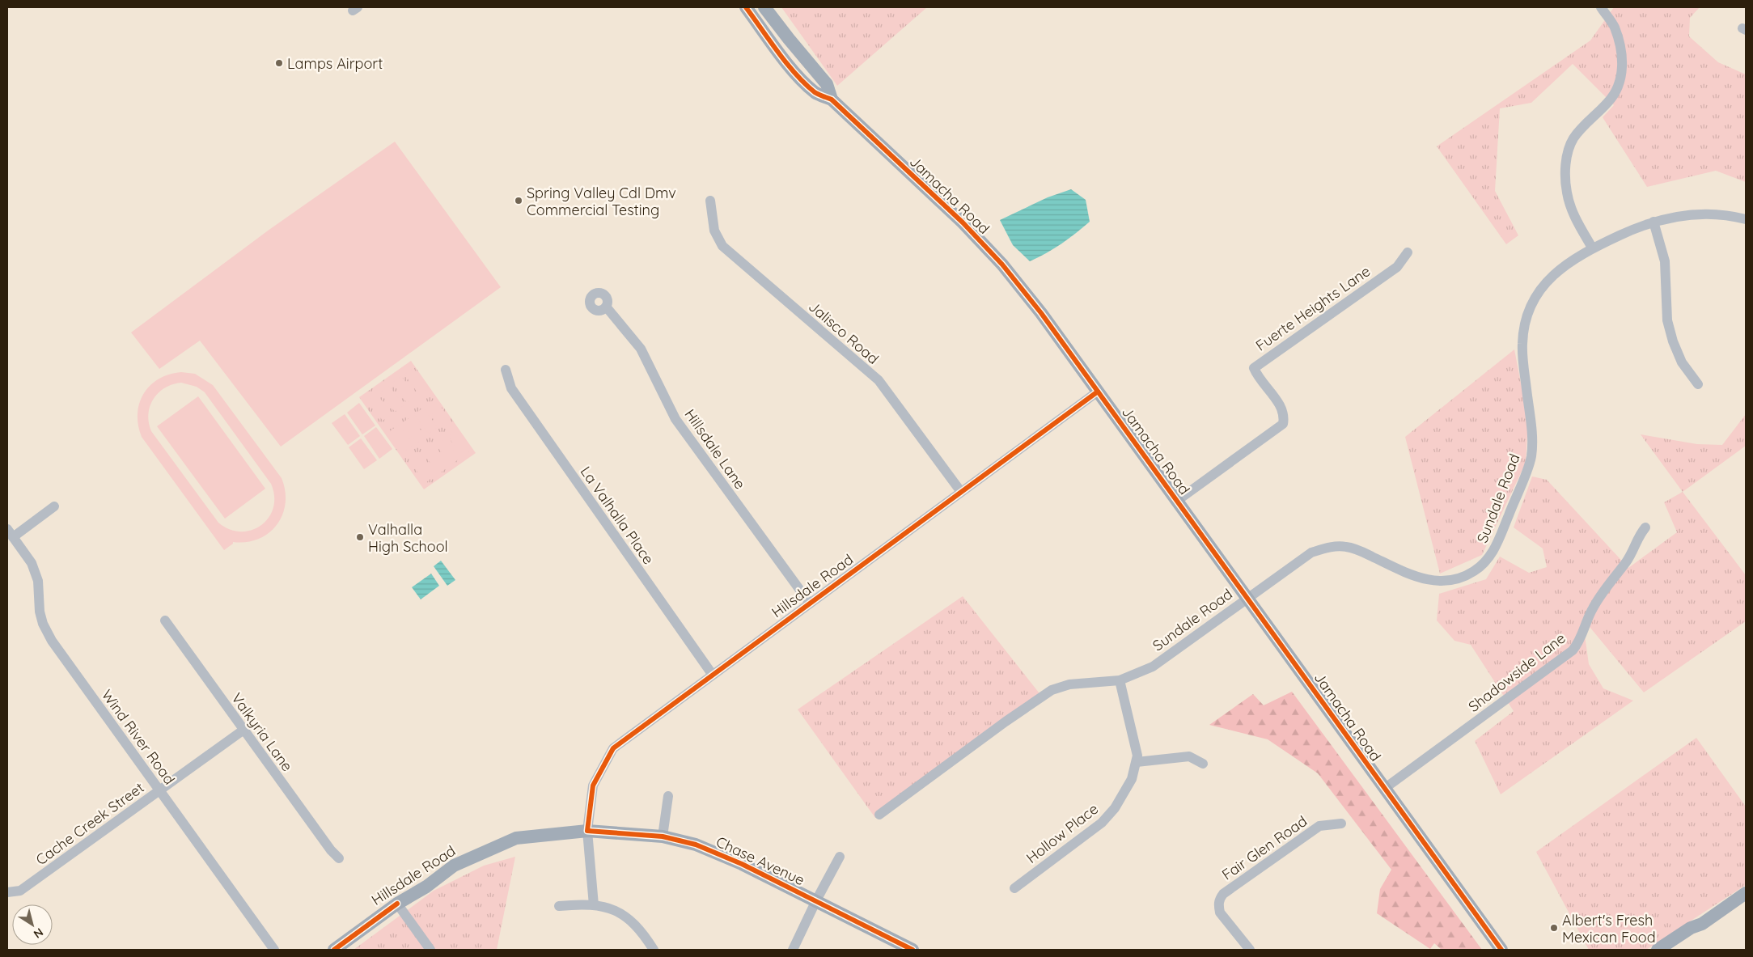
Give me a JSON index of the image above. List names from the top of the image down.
{
  "streets": {
    "main road": ["Jamacha Road", "Hillsdale Road", "Chase Avenue"],
    "street": [
      "Fuerte Heights Lane",
      "Jalisco Road",
      "Hillsdale Lane",
      "Sundale Road",
      "La Valhalla Place",
      "Shadowside Lane",
      "Valkyria Lane",
      "Wind River Road",
      "Cache Creek Street",
      "Hollow Place",
      "Fair Glen Road"
    ]
  },
  "crossings": [
    ["Jamacha Road", "Fuerte Heights Lane"],
    ["Jamacha Road", "Sundale Road"],
    ["Jamacha Road", "Hillsdale Road"],
    ["Jamacha Road", "Shadowside Lane"],
    ["Jalisco Road", "Hillsdale Road"],
    ["Hillsdale Lane", "Hillsdale Road"],
    ["Sundale Road", "Hollow Place"],
    ["La Valhalla Place", "Hillsdale Road"],
    ["Hillsdale Road", "Chase Avenue"],
    ["Valkyria Lane", "Cache Creek Street"],
    ["Wind River Road", "Cache Creek Street"]
  ],
  "places": [
    "Lamps Airport",
    "Spring Valley Cdl Dmv Commercial Testing",
    "Valhalla High School",
    "Albert's Fresh Mexican Food"
  ],
  "north": "bottom right"
}
